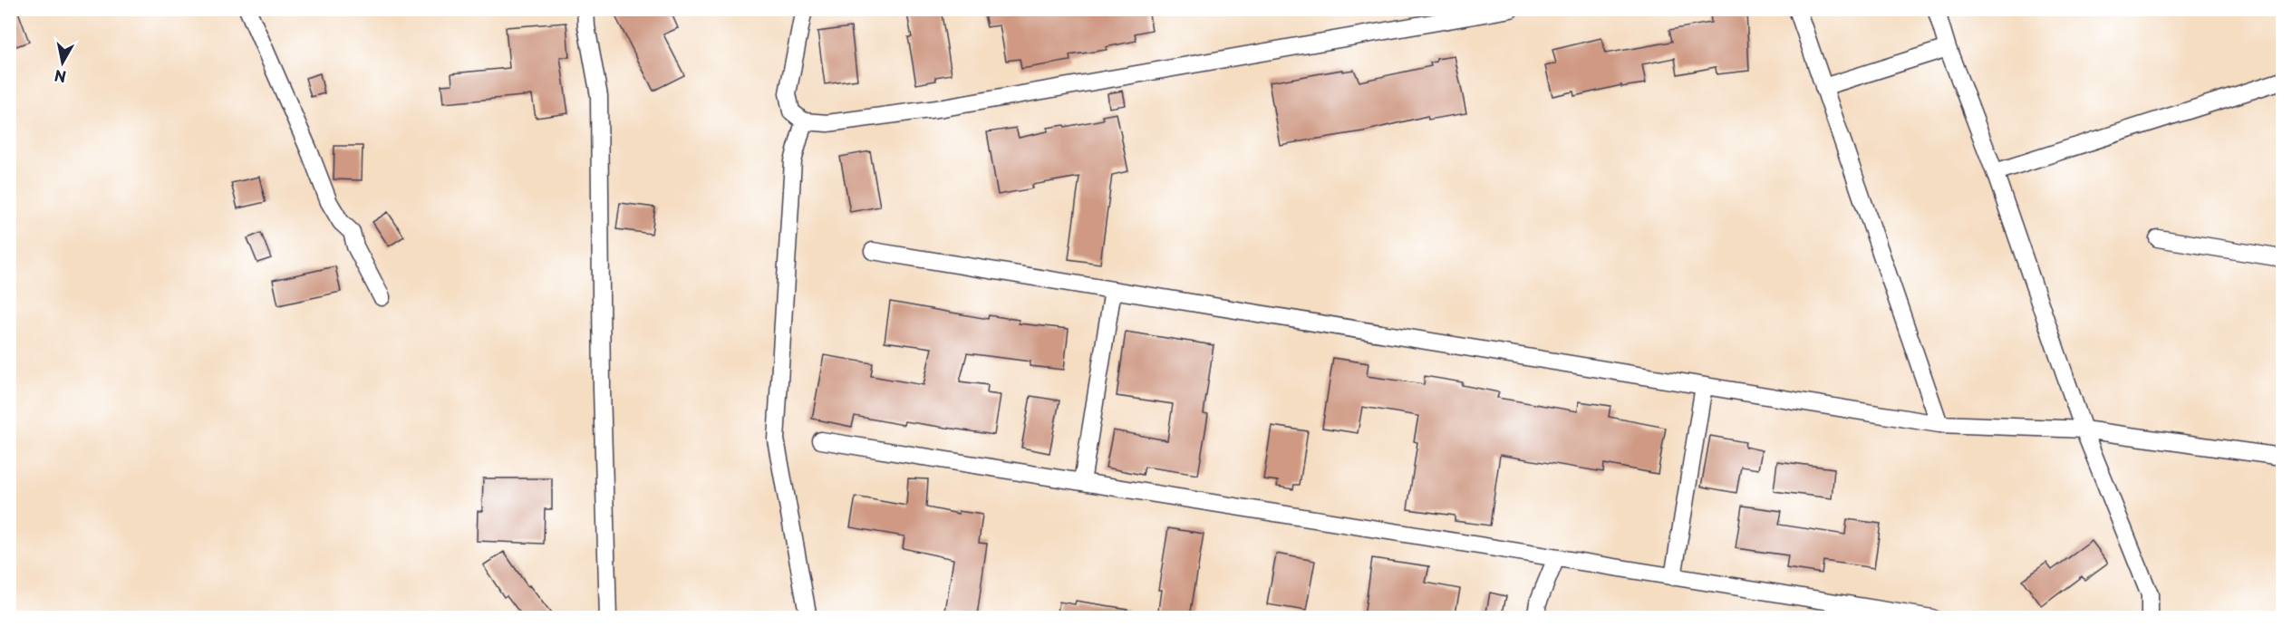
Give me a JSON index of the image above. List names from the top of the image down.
{
  "north": "bottom"
}
